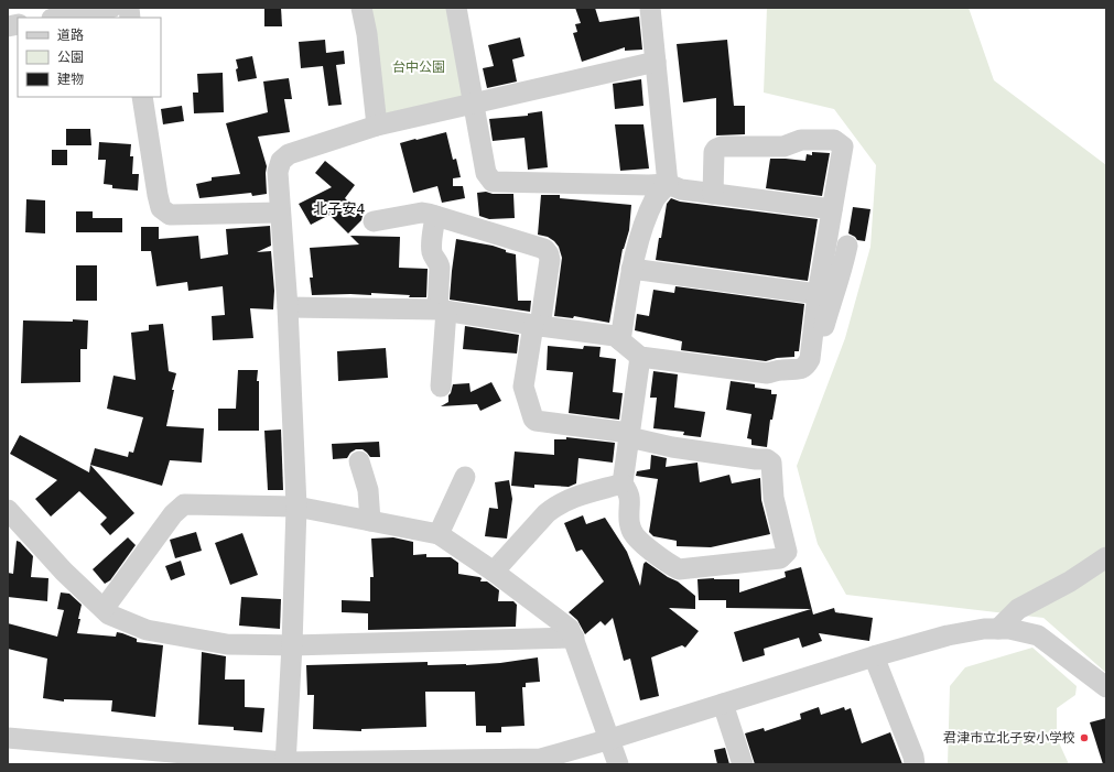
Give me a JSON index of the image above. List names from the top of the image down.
{
  "districts": ["北子安4"],
  "parks": ["台中公園"],
  "places": ["君津市立北子安小学校"],
  "legend": ["道路", "公園", "建物"]
}
